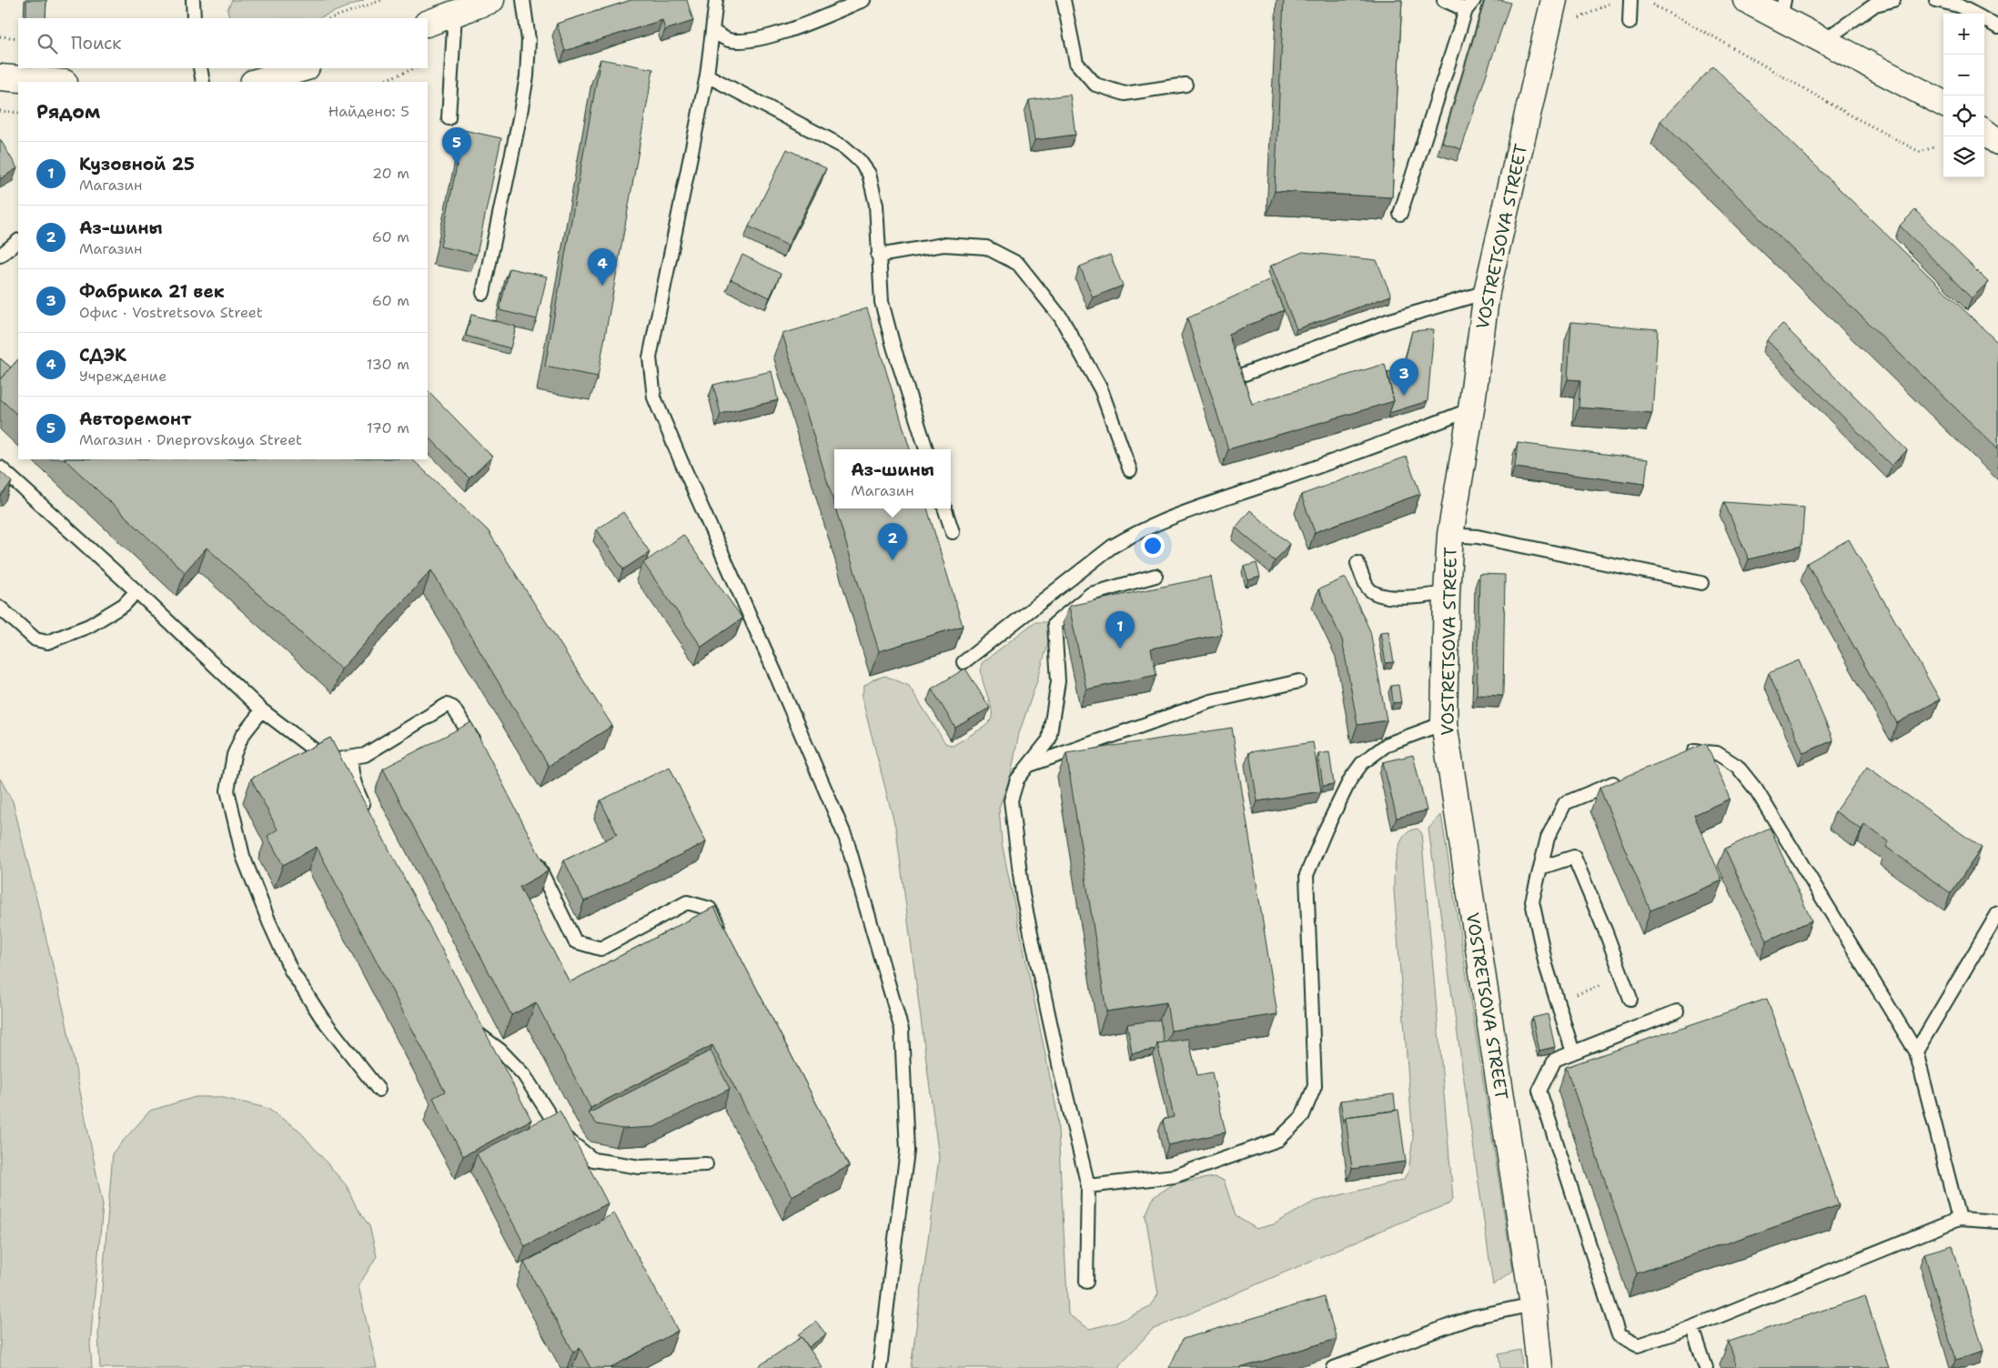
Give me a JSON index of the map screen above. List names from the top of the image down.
{
  "streets": {
    "street": ["VOSTRETSOVA STREET"]
  },
  "page": {
    "map_buttons": ["+", "−"],
    "search": "Поиск",
    "heading": ["Рядом", "Найдено: 5"],
    "pins": [
      "5",
      "4",
      "3",
      "2",
      "1"
    ],
    "list": [
      {
        "mark": "1",
        "name": "Кузовной 25",
        "note": "Магазин",
        "value": "20 m"
      },
      {
        "mark": "2",
        "name": "Аз-шины",
        "note": "Магазин",
        "value": "60 m"
      },
      {
        "mark": "3",
        "name": "Фабрика 21 век",
        "note": "Офис · Vostretsova Street",
        "value": "60 m"
      },
      {
        "mark": "4",
        "name": "СДЭК",
        "note": "Учреждение",
        "value": "130 m"
      },
      {
        "mark": "5",
        "name": "Авторемонт",
        "note": "Магазин · Dneprovskaya Street",
        "value": "170 m"
      }
    ],
    "popup": ["Аз-шины", "Магазин"]
  }
}
